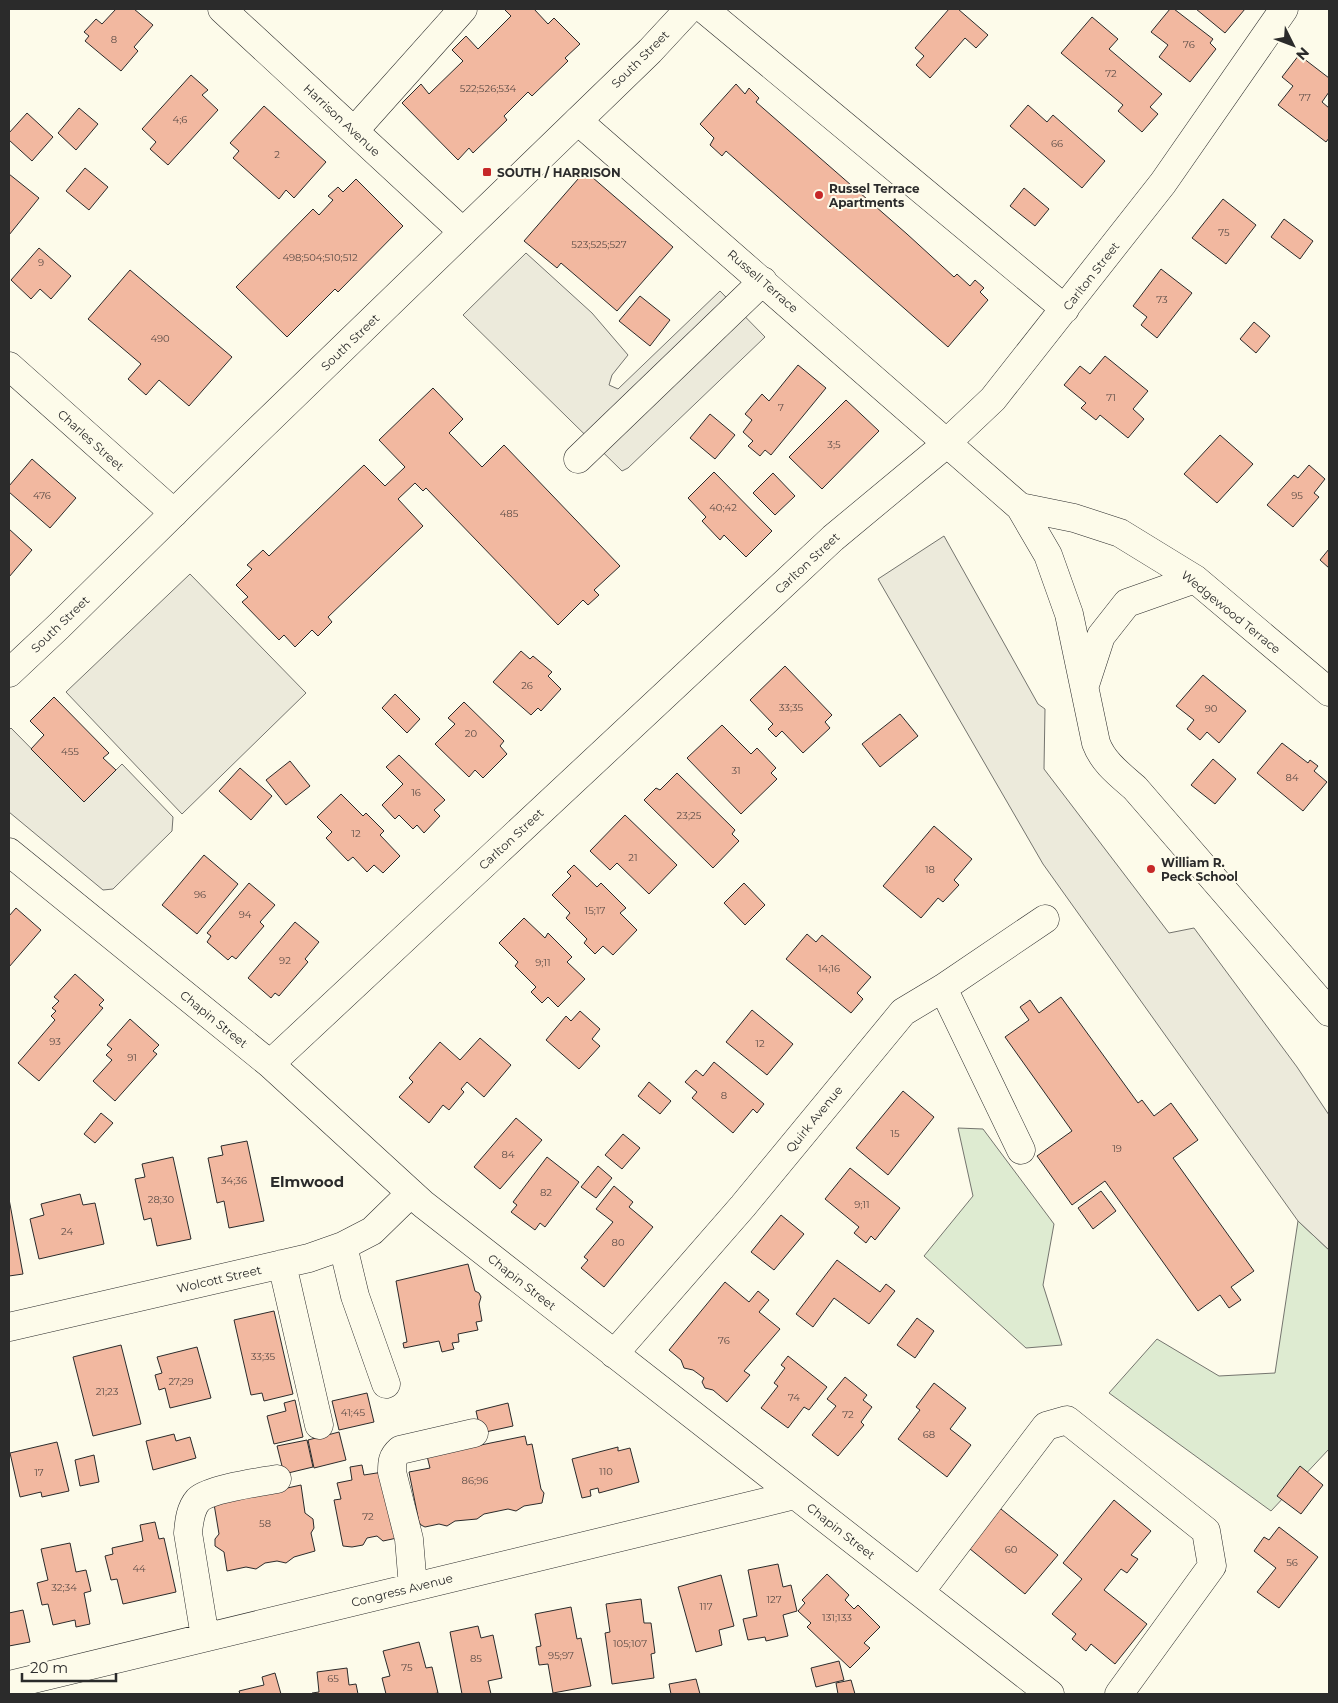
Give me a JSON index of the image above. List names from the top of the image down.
{
  "streets": {
    "street": [
      "South Street",
      "Harrison Avenue",
      "Carlton Street",
      "Russell Terrace",
      "Charles Street",
      "Wedgewood Terrace",
      "Chapin Street",
      "Quirk Avenue",
      "Wolcott Street",
      "Congress Avenue"
    ]
  },
  "crossings": [
    ["South Street", "Harrison Avenue"],
    ["South Street", "Russell Terrace"],
    ["South Street", "Charles Street"],
    ["Carlton Street", "Russell Terrace"],
    ["Carlton Street", "Chapin Street"],
    ["Chapin Street", "Quirk Avenue"],
    ["Chapin Street", "Wolcott Street"],
    ["Chapin Street", "Congress Avenue"]
  ],
  "districts": ["Elmwood"],
  "places": {
    "transit": ["SOUTH / HARRISON"],
    "other": ["Russel Terrace Apartments", "William R. Peck School"]
  },
  "house_numbers": [
    "8",
    "76",
    "72",
    "522;526;534",
    "77",
    "4;6",
    "66",
    "2",
    "75",
    "523;525;527",
    "498;504;510;512",
    "9",
    "73",
    "490",
    "71",
    "7",
    "3;5",
    "476",
    "95",
    "40;42",
    "485",
    "26",
    "33;35",
    "90",
    "20",
    "455",
    "31",
    "84",
    "16",
    "23;25",
    "12",
    "21",
    "18",
    "96",
    "15;17",
    "94",
    "92",
    "9;11",
    "14;16",
    "93",
    "12",
    "91",
    "8",
    "15",
    "19",
    "84",
    "34;36",
    "82",
    "28;30",
    "9;11",
    "24",
    "80",
    "76",
    "33;35",
    "27;29",
    "21;23",
    "74",
    "41;45",
    "72",
    "68",
    "110",
    "17",
    "86;96",
    "72",
    "58",
    "60",
    "56",
    "44",
    "32;34",
    "127",
    "117",
    "131;133",
    "105;107",
    "95;97",
    "85",
    "75",
    "65"
  ],
  "scale_bar": "20 m",
  "north": "bottom right"
}
